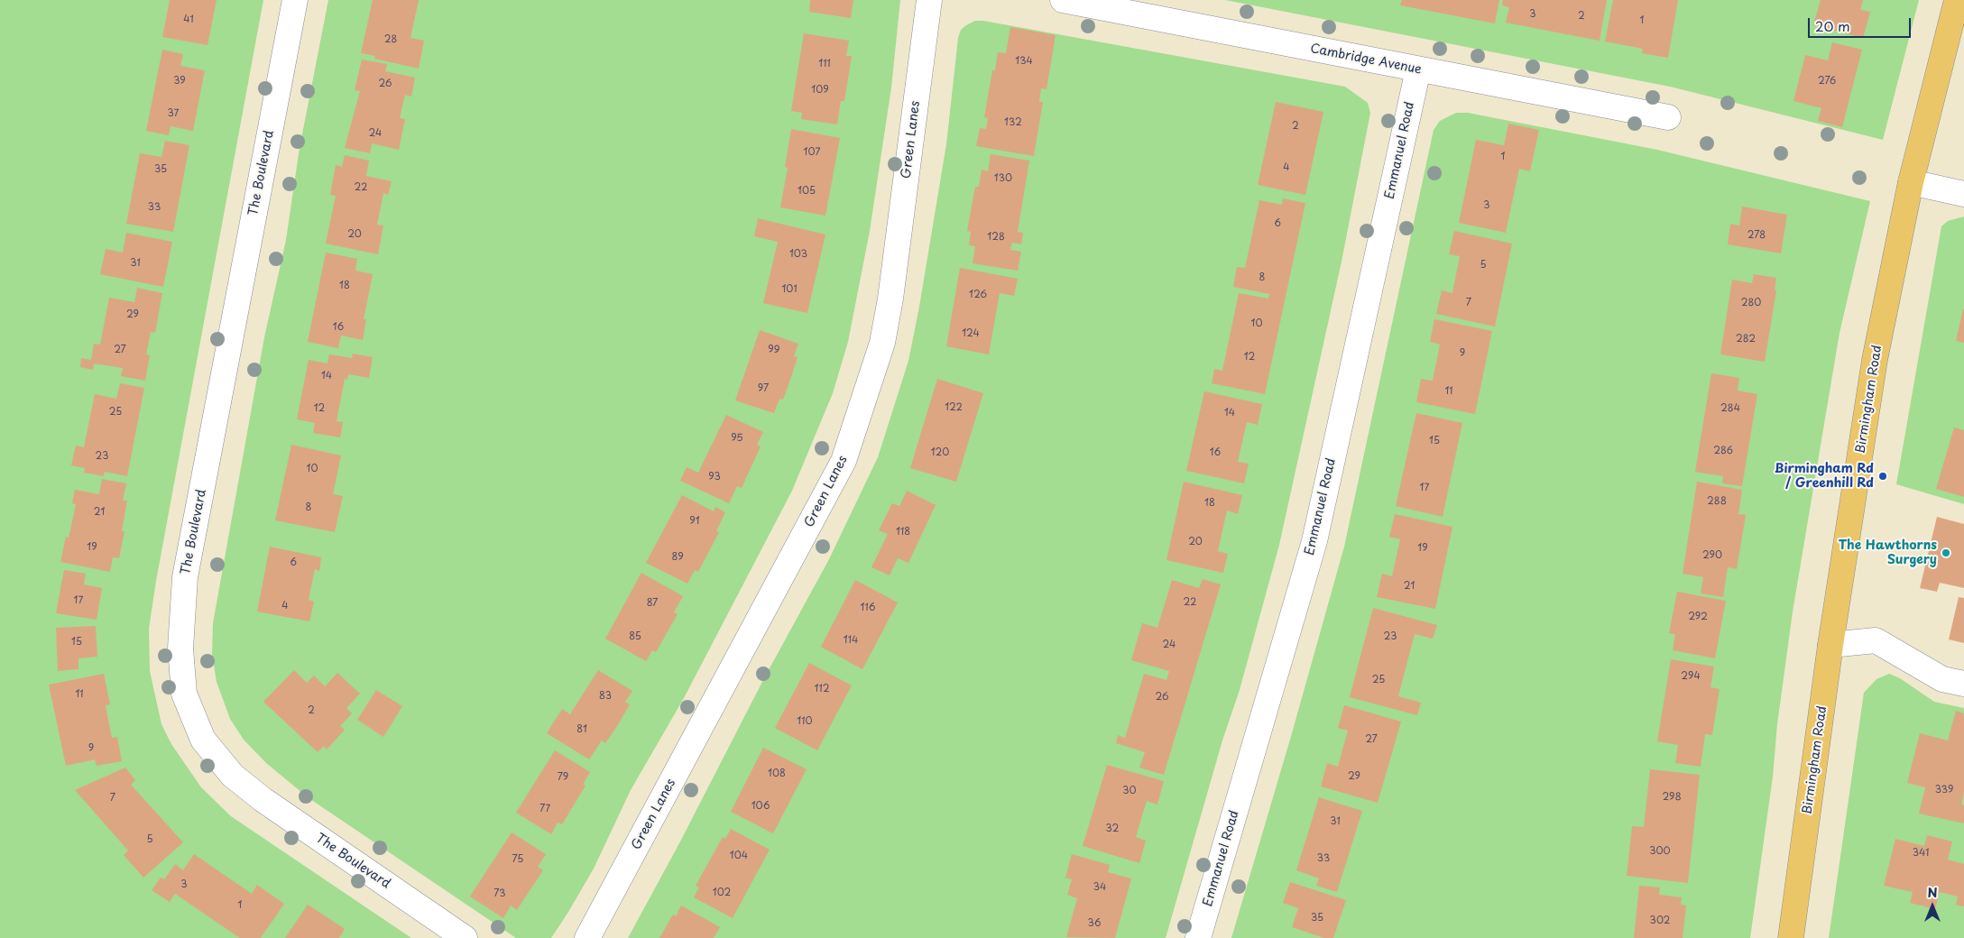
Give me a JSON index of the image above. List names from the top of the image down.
{
  "streets": {
    "main road": ["Birmingham Road"],
    "street": [
      "Cambridge Avenue",
      "Green Lanes",
      "Emmanuel Road",
      "The Boulevard"
    ]
  },
  "crossings": [
    ["Cambridge Avenue", "Emmanuel Road"]
  ],
  "places": ["Birmingham Rd / Greenhill Rd", "The Hawthorns Surgery"],
  "house_numbers": [
    "3",
    "2",
    "41",
    "1",
    "28",
    "134",
    "111",
    "39",
    "276",
    "26",
    "109",
    "37",
    "132",
    "2",
    "24",
    "107",
    "1",
    "4",
    "35",
    "130",
    "22",
    "105",
    "3",
    "33",
    "6",
    "20",
    "278",
    "128",
    "103",
    "31",
    "5",
    "8",
    "18",
    "101",
    "126",
    "7",
    "280",
    "29",
    "10",
    "16",
    "124",
    "282",
    "27",
    "99",
    "9",
    "12",
    "14",
    "97",
    "11",
    "122",
    "12",
    "284",
    "25",
    "14",
    "95",
    "15",
    "286",
    "120",
    "16",
    "23",
    "10",
    "93",
    "17",
    "288",
    "18",
    "8",
    "21",
    "91",
    "118",
    "20",
    "19",
    "19",
    "290",
    "89",
    "6",
    "21",
    "17",
    "22",
    "87",
    "4",
    "116",
    "292",
    "85",
    "23",
    "114",
    "15",
    "24",
    "294",
    "25",
    "112",
    "11",
    "83",
    "26",
    "2",
    "110",
    "81",
    "27",
    "9",
    "108",
    "29",
    "79",
    "339",
    "30",
    "298",
    "7",
    "106",
    "77",
    "31",
    "32",
    "5",
    "300",
    "341",
    "104",
    "33",
    "75",
    "3",
    "34",
    "102",
    "73",
    "1",
    "35",
    "302",
    "36"
  ],
  "scale_bar": "20 m",
  "north": "top"
}
